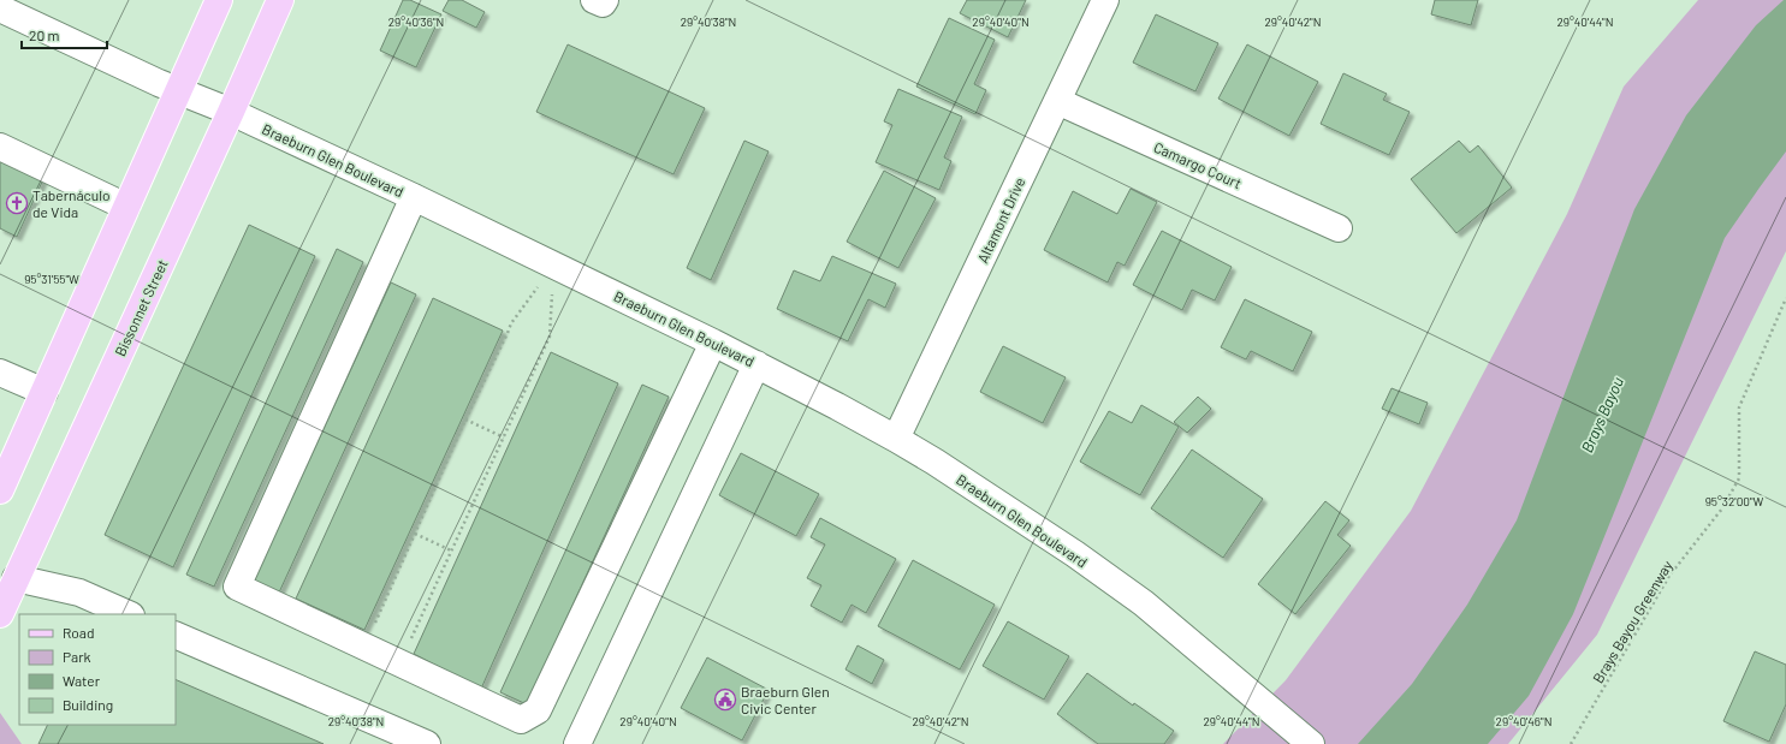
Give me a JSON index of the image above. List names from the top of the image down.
{
  "streets": {
    "main road": ["Bissonnet Street"],
    "street": ["Braeburn Glen Boulevard", "Camargo Court", "Altamont Drive"],
    "path": ["Brays Bayou Greenway"]
  },
  "crossings": [
    ["Braeburn Glen Boulevard", "Altamont Drive"],
    ["Braeburn Glen Boulevard", "Bissonnet Street"],
    ["Camargo Court", "Altamont Drive"]
  ],
  "water": ["Brays Bayou"],
  "places": {
    "church": ["Tabernáculo de Vida"],
    "public building": ["Braeburn Glen Civic Center"]
  },
  "legend": [
    "Road",
    "Park",
    "Water",
    "Building"
  ],
  "scale_bar": "20 m",
  "coordinates": [
    "29°40'36\"N",
    "29°40'38\"N",
    "29°40'40\"N",
    "29°40'42\"N",
    "29°40'44\"N",
    "95°31'55\"W",
    "95°32'00\"W",
    "29°40'46\"N"
  ]
}
